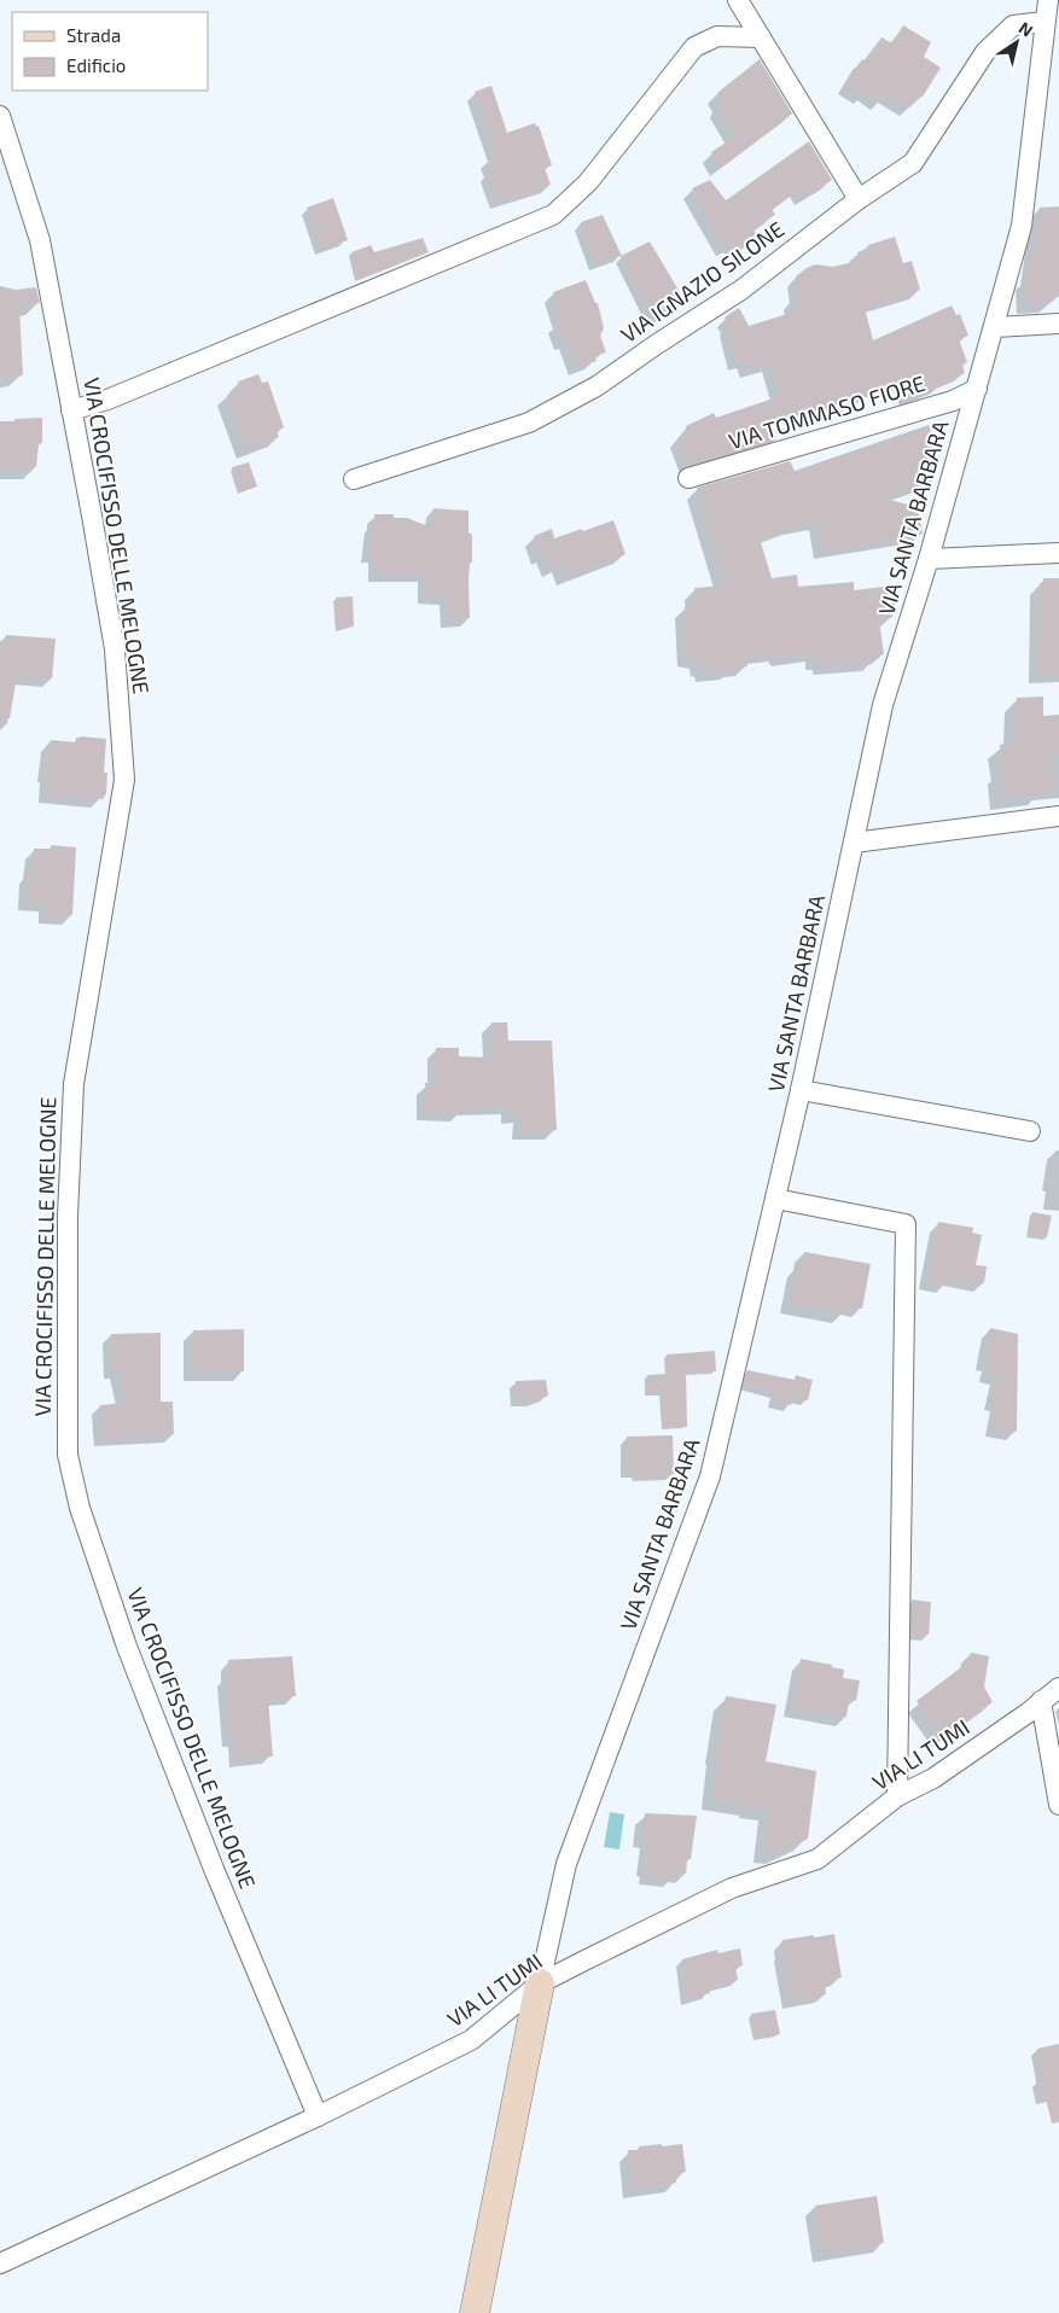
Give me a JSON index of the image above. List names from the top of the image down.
{
  "streets": {
    "street": [
      "VIA IGNAZIO SILONE",
      "VIA TOMMASO FIORE",
      "VIA SANTA BARBARA",
      "VIA CROCIFISSO DELLE MELOGNE",
      "VIA LI TUMI"
    ]
  },
  "crossings": [
    ["VIA IGNAZIO SILONE", "VIA SANTA BARBARA"],
    ["VIA TOMMASO FIORE", "VIA SANTA BARBARA"],
    ["VIA SANTA BARBARA", "VIA LI TUMI"],
    ["VIA CROCIFISSO DELLE MELOGNE", "VIA LI TUMI"]
  ],
  "legend": ["Strada", "Edificio"],
  "north": "top right"
}
